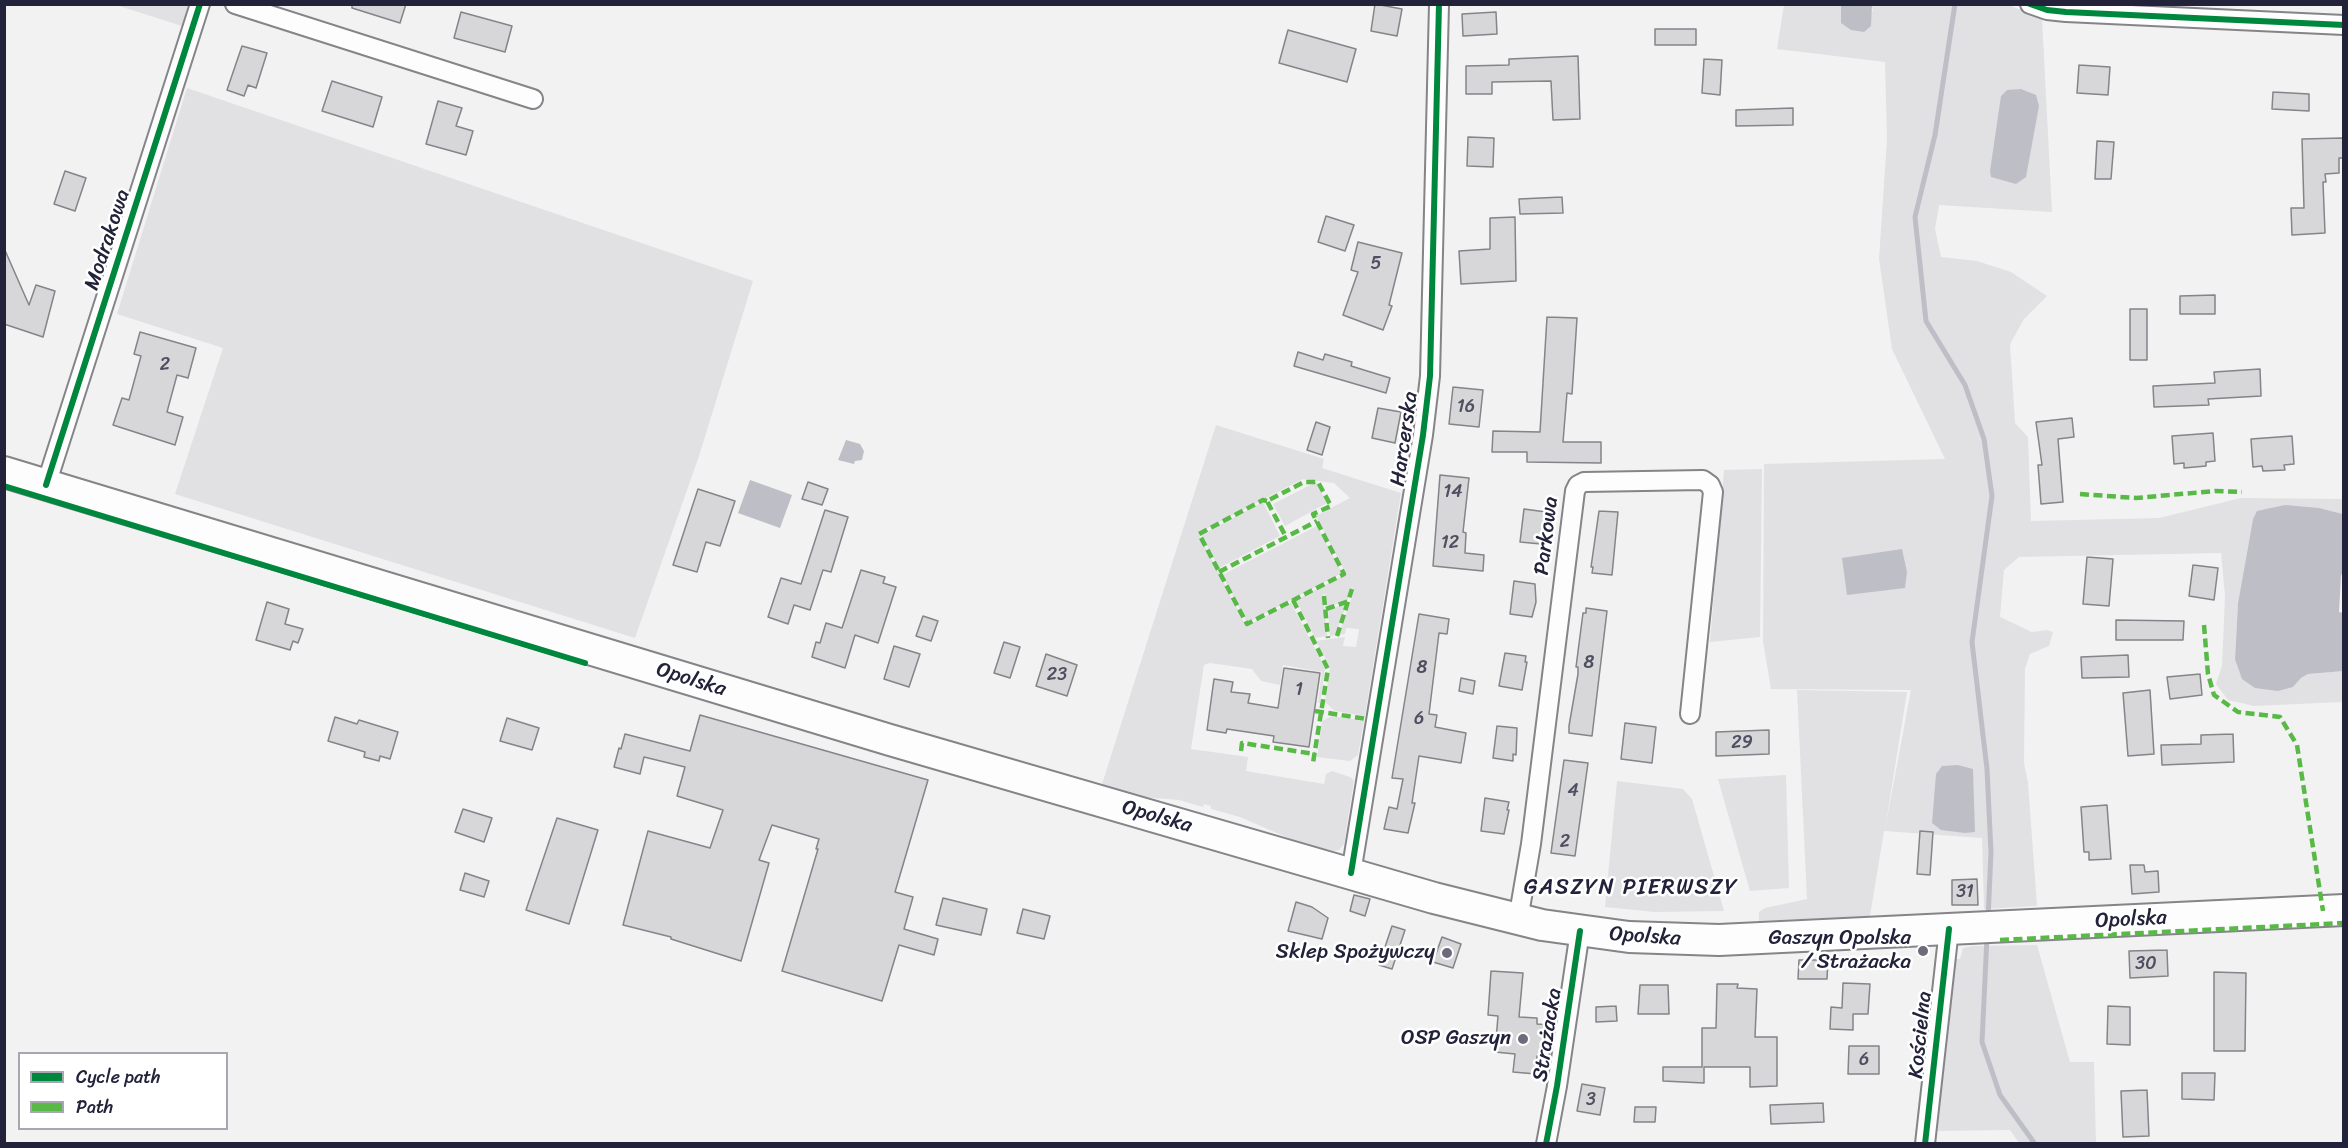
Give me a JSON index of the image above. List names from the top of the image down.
{
  "streets": {
    "main road": ["Opolska"],
    "street": [
      "Modrakowa",
      "Harcerska",
      "Parkowa",
      "Strażacka",
      "Kościelna"
    ]
  },
  "crossings": [
    ["Modrakowa", "Opolska"],
    ["Harcerska", "Opolska"],
    ["Parkowa", "Opolska"],
    ["Opolska", "Strażacka"],
    ["Opolska", "Kościelna"]
  ],
  "districts": ["GASZYN PIERWSZY"],
  "places": ["Gaszyn Opolska / Strażacka", "Sklep Spożywczy", "OSP Gaszyn"],
  "house_numbers": [
    "5",
    "2",
    "16",
    "14",
    "12",
    "8",
    "8",
    "23",
    "1",
    "6",
    "29",
    "4",
    "2",
    "31",
    "30",
    "6",
    "3"
  ],
  "legend": ["Cycle path", "Path"]
}
